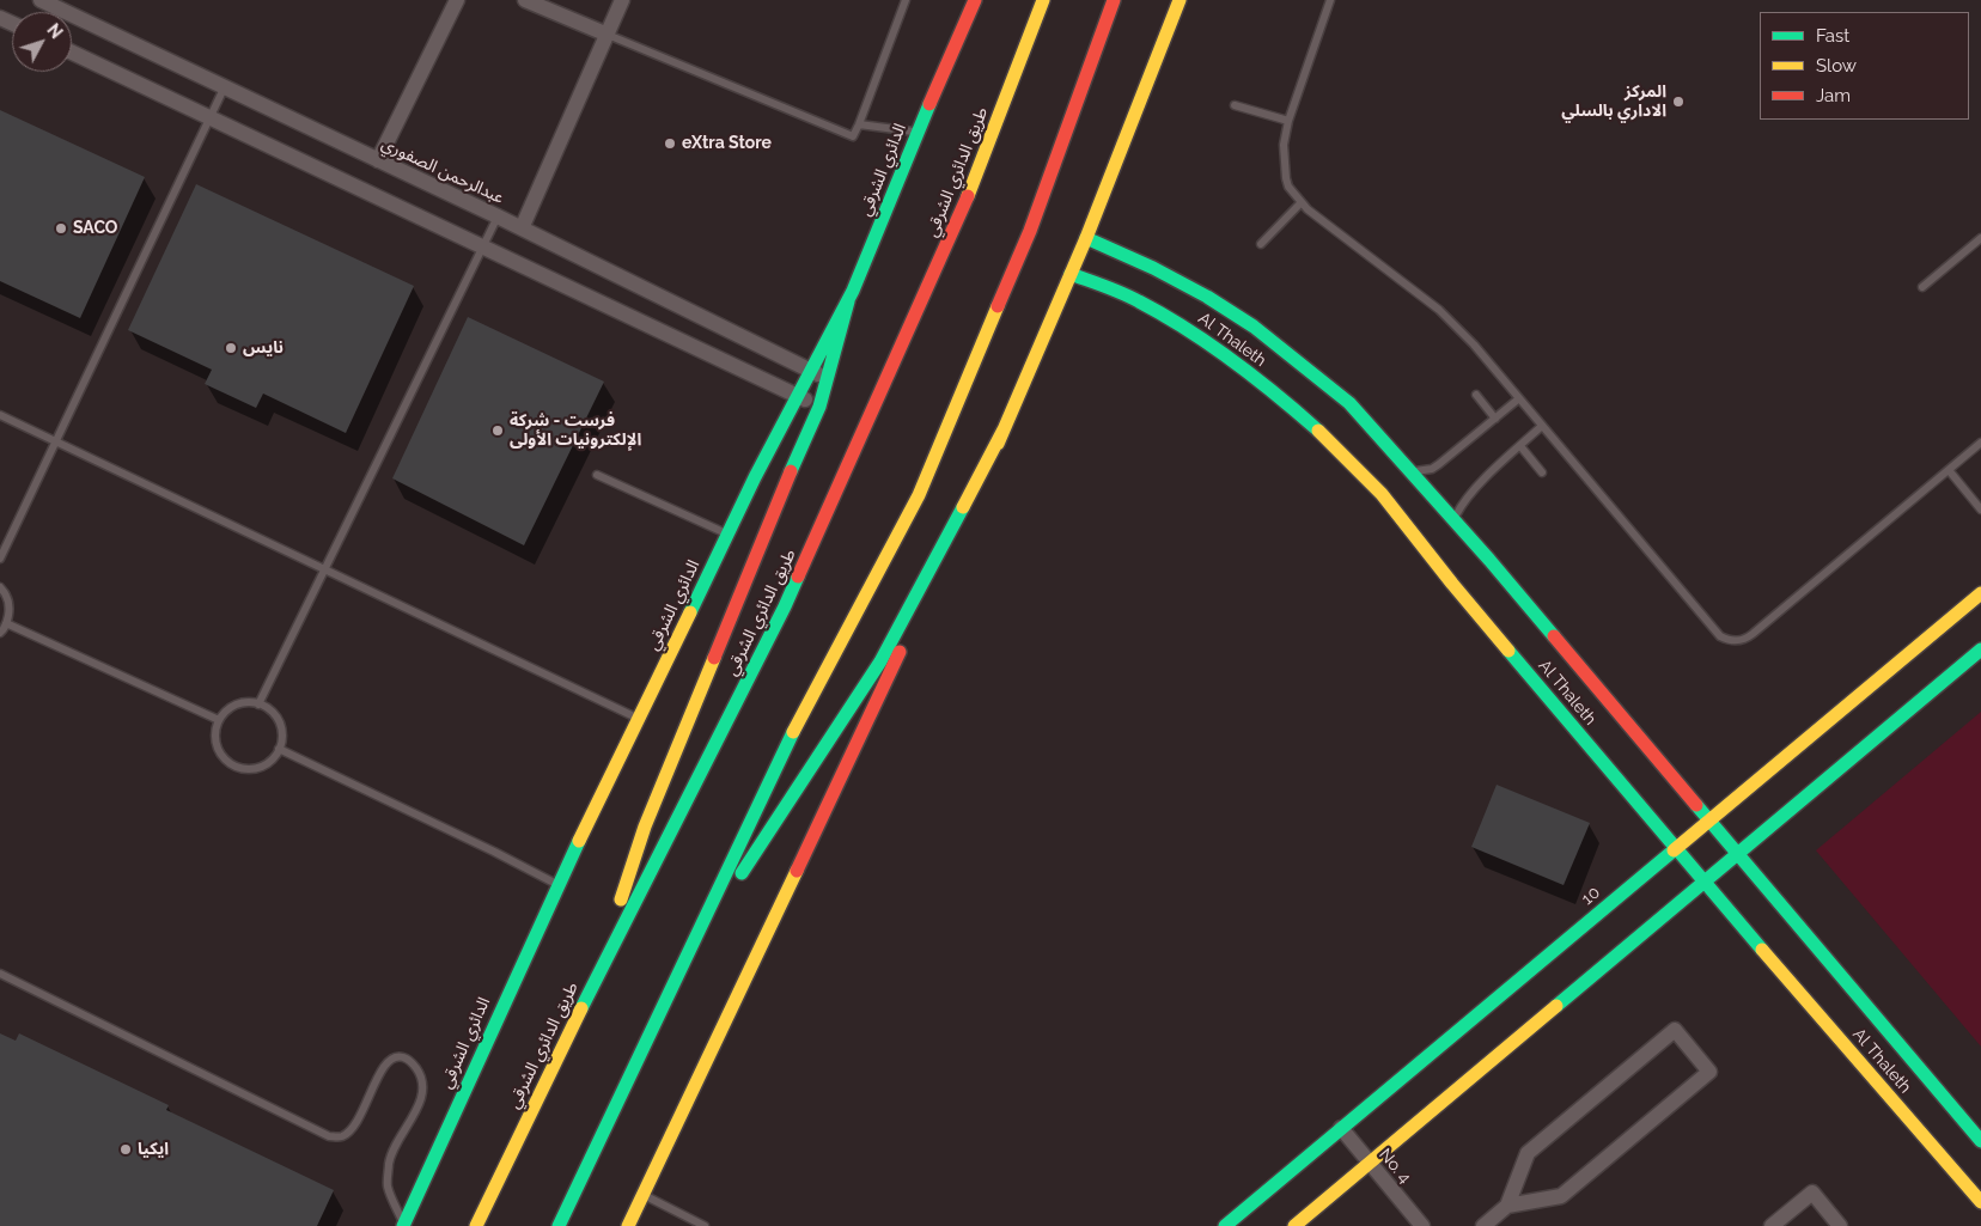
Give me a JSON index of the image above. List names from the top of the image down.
{
  "streets": {
    "main road": [
      "الدائري الشرقي",
      "طريق الدائري الشرقي",
      "Al Thaleth",
      "10"
    ],
    "street": ["عبدالرحمن الصفوري", "No. 4"]
  },
  "crossings": [
    ["الدائري الشرقي", "عبدالرحمن الصفوري"],
    ["Al Thaleth", "10"],
    ["10", "No. 4"]
  ],
  "places": [
    "المركز الاداري بالسلي",
    "eXtra Store",
    "SACO",
    "نايس",
    "فرست - شركة الإلكترونيات الأولى",
    "ايكيا"
  ],
  "legend": ["Fast", "Slow", "Jam"],
  "north": "top right"
}
